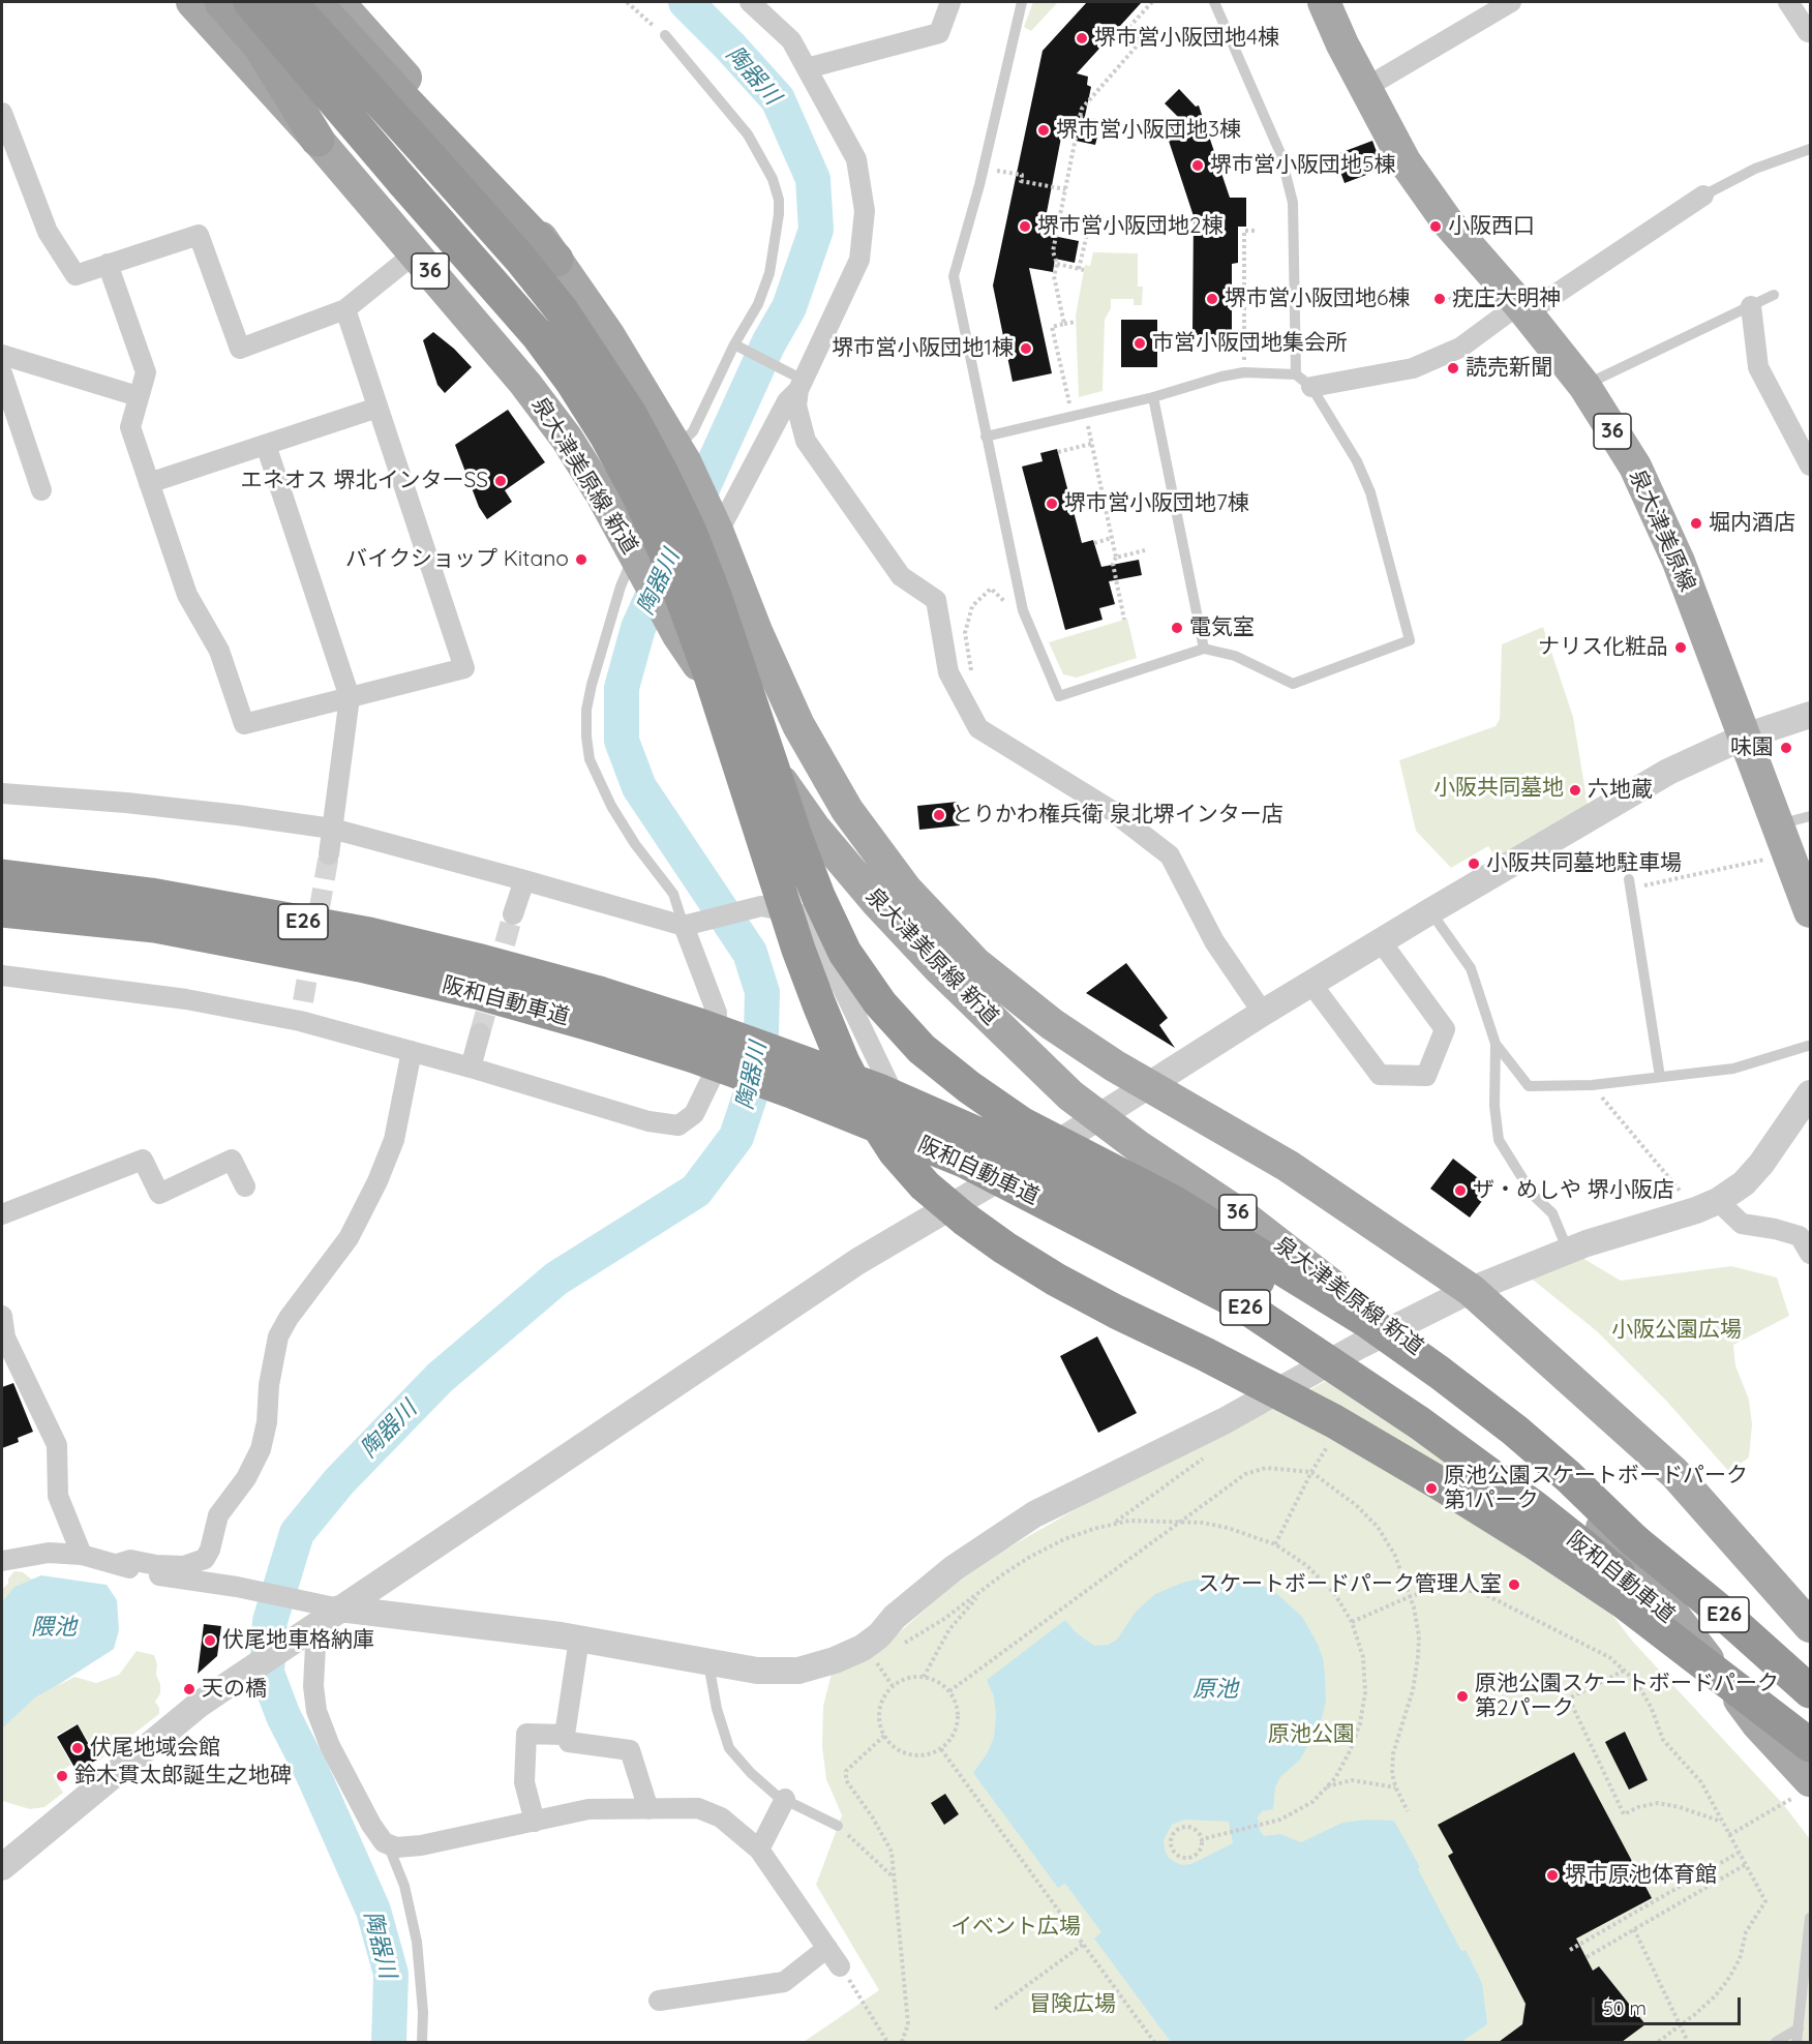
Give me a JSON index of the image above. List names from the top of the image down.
{
  "streets": {
    "highway": ["E26", "阪和自動車道"],
    "main road": ["36", "泉大津美原線 新道", "泉大津美原線"]
  },
  "water": ["陶器川", "隈池", "原池"],
  "parks": [
    "小阪共同墓地",
    "小阪公園広場",
    "原池公園",
    "イベント広場",
    "冒険広場"
  ],
  "places": [
    "堺市営小阪団地4棟",
    "堺市営小阪団地3棟",
    "堺市営小阪団地5棟",
    "堺市営小阪団地2棟",
    "小阪西口",
    "堺市営小阪団地6棟",
    "疣庄大明神",
    "市営小阪団地集会所",
    "堺市営小阪団地1棟",
    "読売新聞",
    "エネオス 堺北インターSS",
    "堺市営小阪団地7棟",
    "堀内酒店",
    "バイクショップ Kitano",
    "電気室",
    "ナリス化粧品",
    "味園",
    "六地蔵",
    "とりかわ権兵衛 泉北堺インター店",
    "小阪共同墓地駐車場",
    "ザ・めしや 堺小阪店",
    "原池公園スケートボードパーク 第1パーク",
    "スケートボードパーク管理人室",
    "伏尾地車格納庫",
    "天の橋",
    "原池公園スケートボードパーク 第2パーク",
    "伏尾地域会館",
    "鈴木貫太郎誕生之地碑",
    "堺市原池体育館"
  ],
  "scale_bar": "50 m"
}
